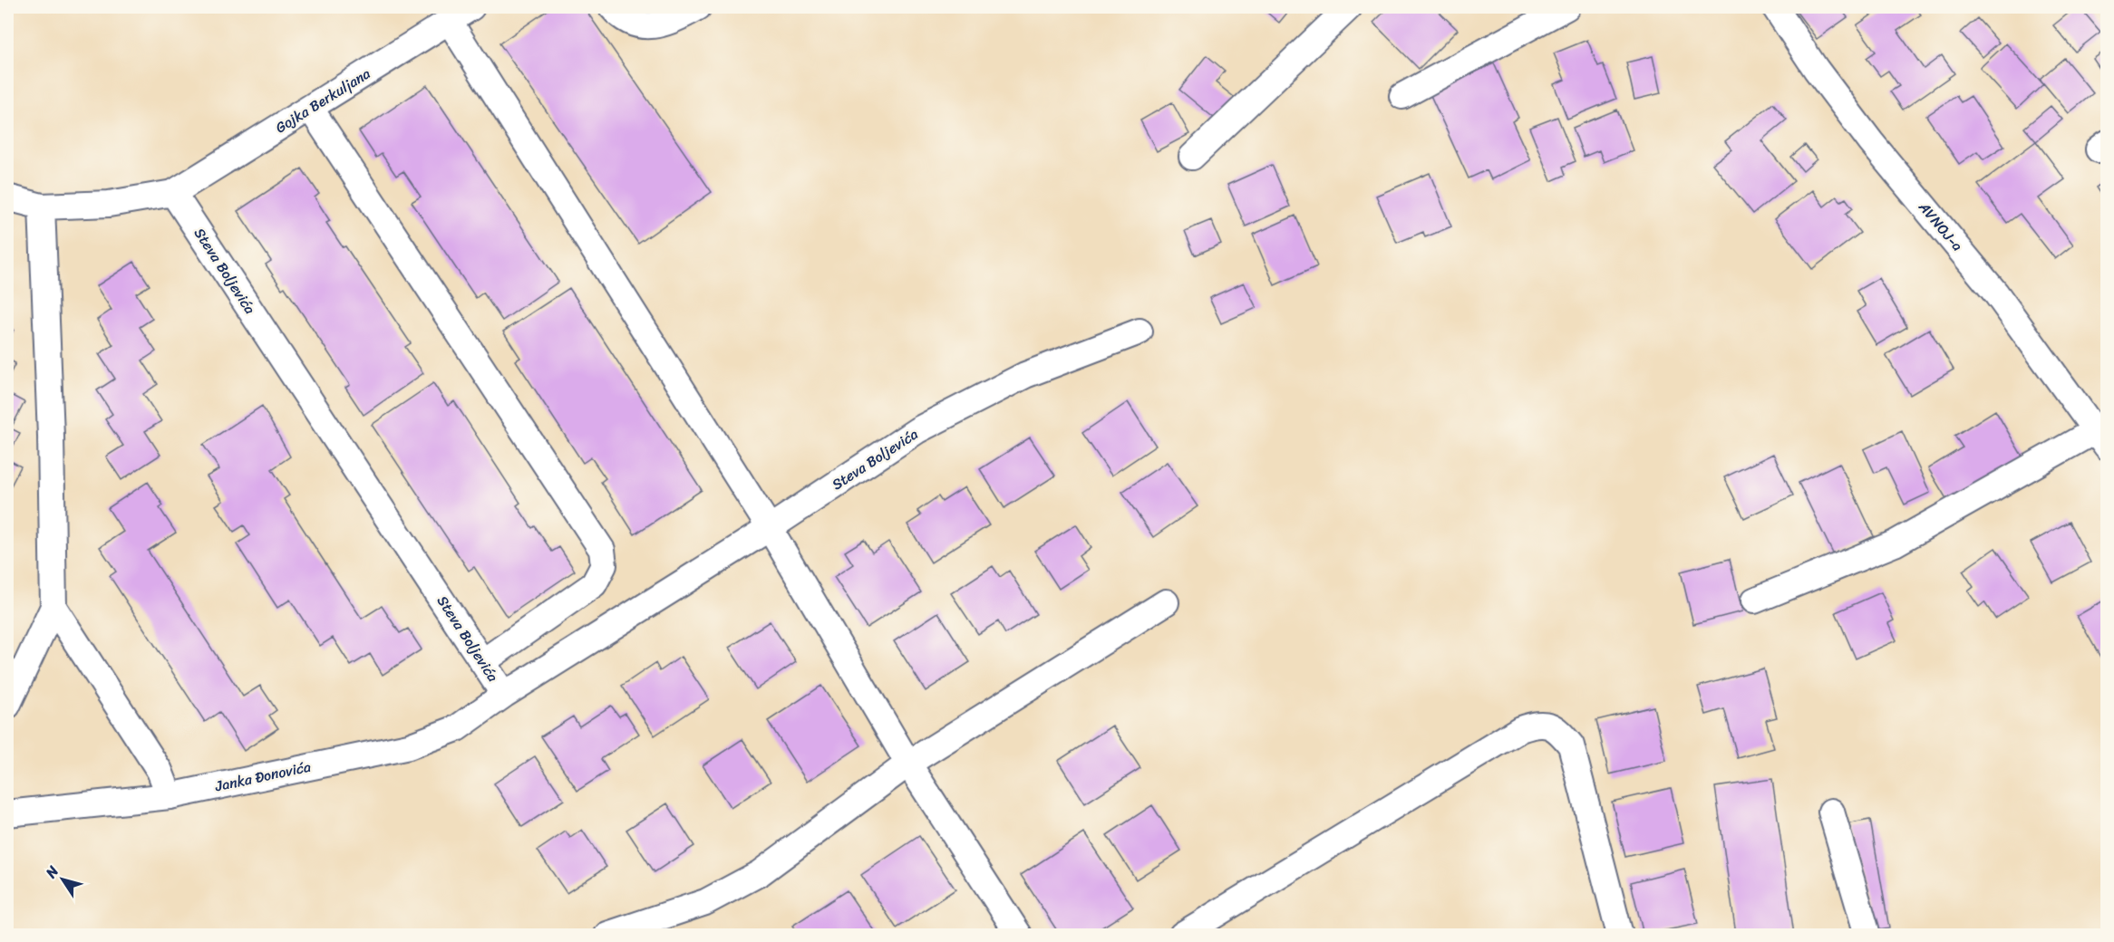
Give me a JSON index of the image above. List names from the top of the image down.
{
  "streets": {
    "street": [
      "Gojka Berkuljana",
      "AVNOJ-a",
      "Steva Boljevića",
      "Janka Đonovića"
    ]
  },
  "crossings": [
    ["Gojka Berkuljana", "Steva Boljevića"],
    ["Steva Boljevića", "Janka Đonovića"]
  ],
  "north": "top left"
}
